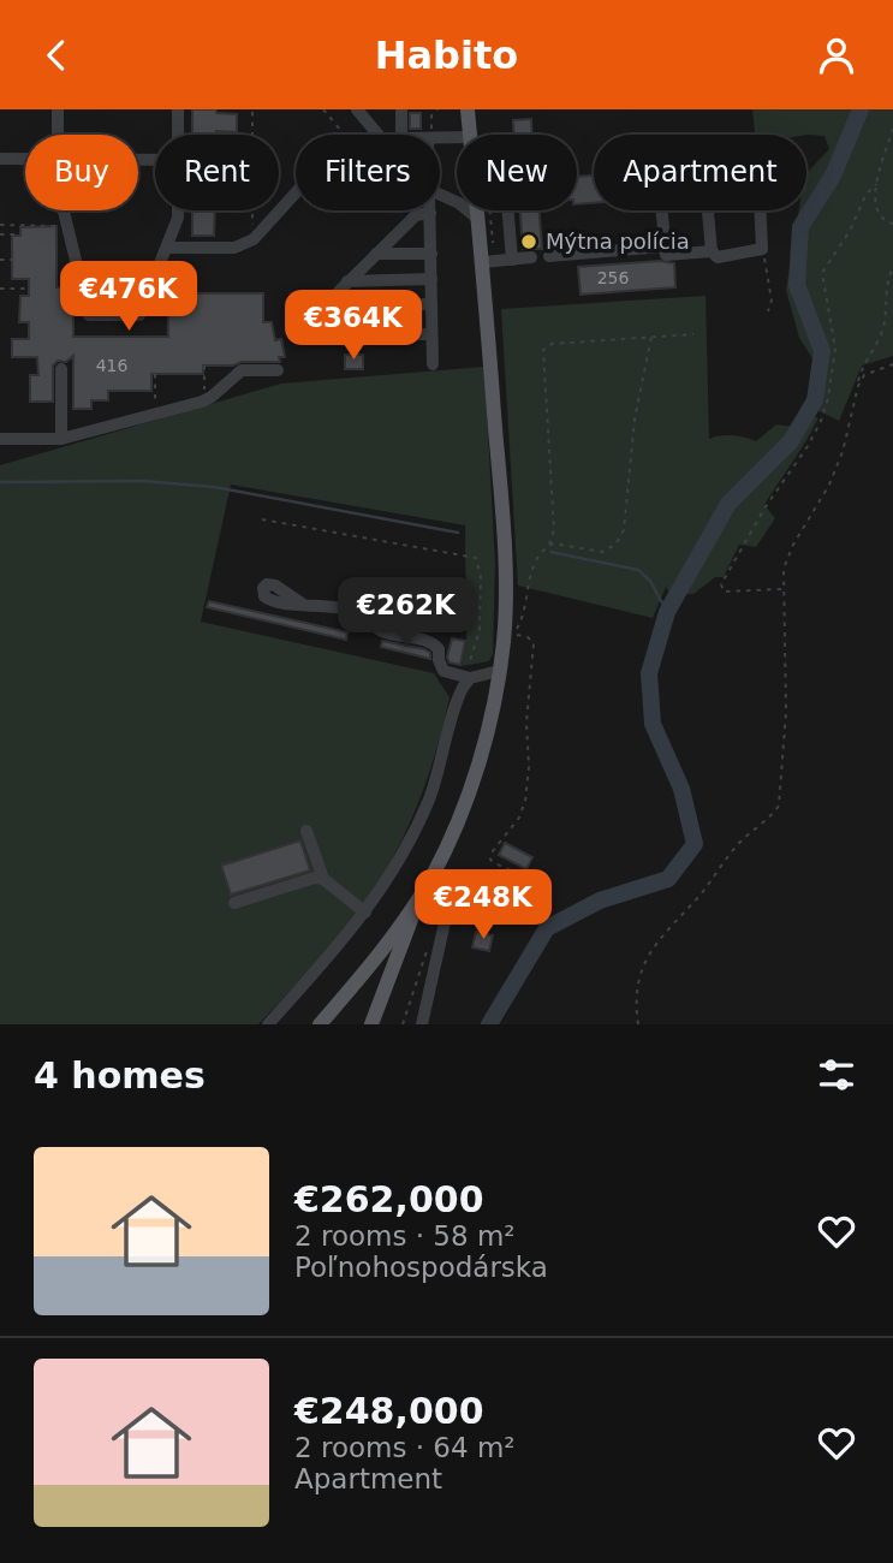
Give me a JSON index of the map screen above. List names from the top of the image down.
{
  "places": ["Mýtna polícia"],
  "house_numbers": ["256", "416"],
  "page": {
    "header": "Habito",
    "chip": [
      "Buy",
      "Rent",
      "Filters",
      "New",
      "Apartment"
    ],
    "price": [
      "€476K",
      "€364K",
      "€262K",
      "€248K"
    ],
    "heading": "4 homes",
    "list": [
      {
        "name": "€262,000",
        "note": "2 rooms · 58 m² · Poľnohospodárska"
      },
      {
        "name": "€248,000",
        "note": "2 rooms · 64 m² · Apartment"
      }
    ]
  }
}
